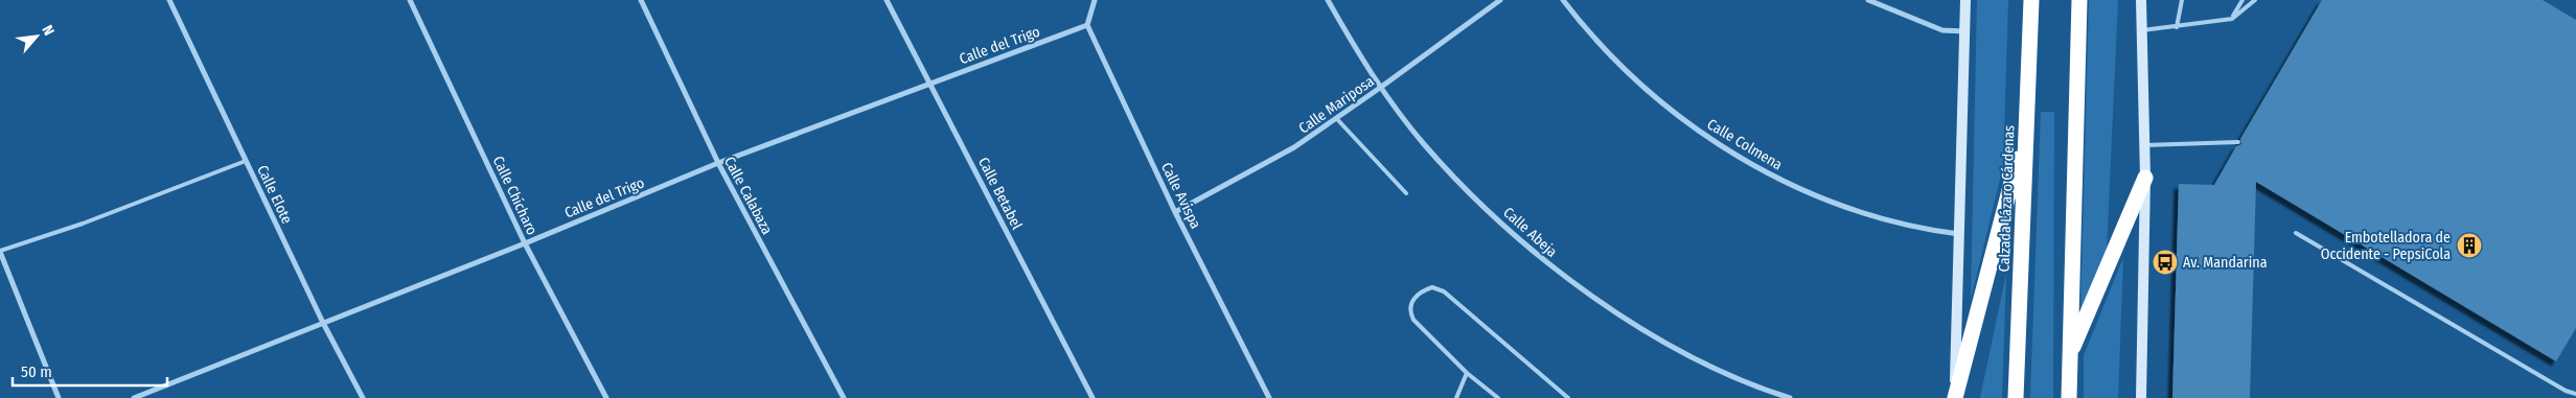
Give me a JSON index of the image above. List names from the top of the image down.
{
  "streets": {
    "highway": ["Calzada Lázaro Cárdenas"],
    "street": [
      "Calle del Trigo",
      "Calle Mariposa",
      "Calle Colmena",
      "Calle Betabel",
      "Calle Elote",
      "Calle Chícharo",
      "Calle Calabaza",
      "Calle Avispa",
      "Calle Abeja"
    ]
  },
  "crossings": [
    ["Calle del Trigo", "Calle Betabel"],
    ["Calle del Trigo", "Calle Elote"],
    ["Calle del Trigo", "Calle Chícharo"],
    ["Calle del Trigo", "Calle Calabaza"],
    ["Calle del Trigo", "Calle Avispa"],
    ["Calle Mariposa", "Calle Avispa"],
    ["Calle Mariposa", "Calle Abeja"]
  ],
  "places": {
    "building": ["Embotelladora de Occidente - PepsiCola"],
    "bus stop": ["Av. Mandarina"]
  },
  "scale_bar": "50 m",
  "north": "top right"
}
